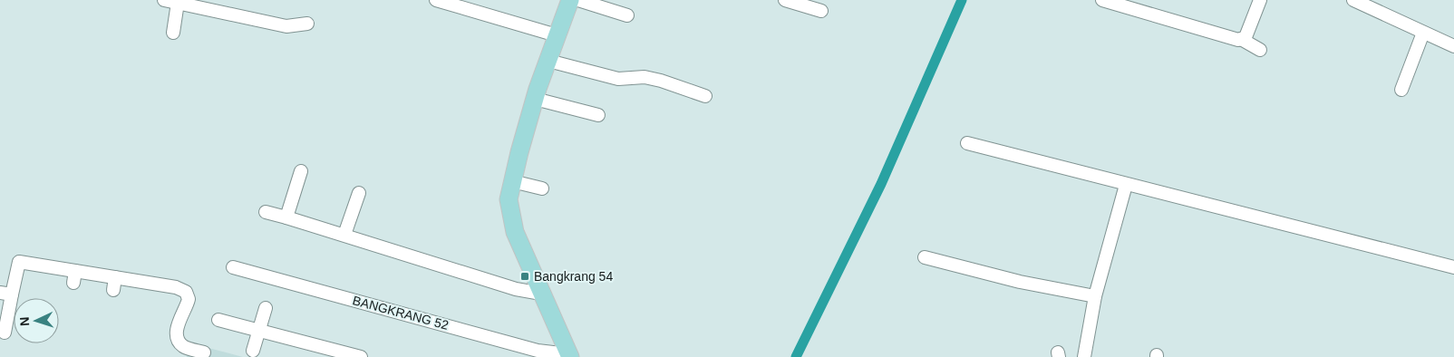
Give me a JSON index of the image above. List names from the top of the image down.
{
  "streets": {
    "street": ["BANGKRANG 52"]
  },
  "places": {
    "transit": ["Bangkrang 54"]
  },
  "north": "left"
}
